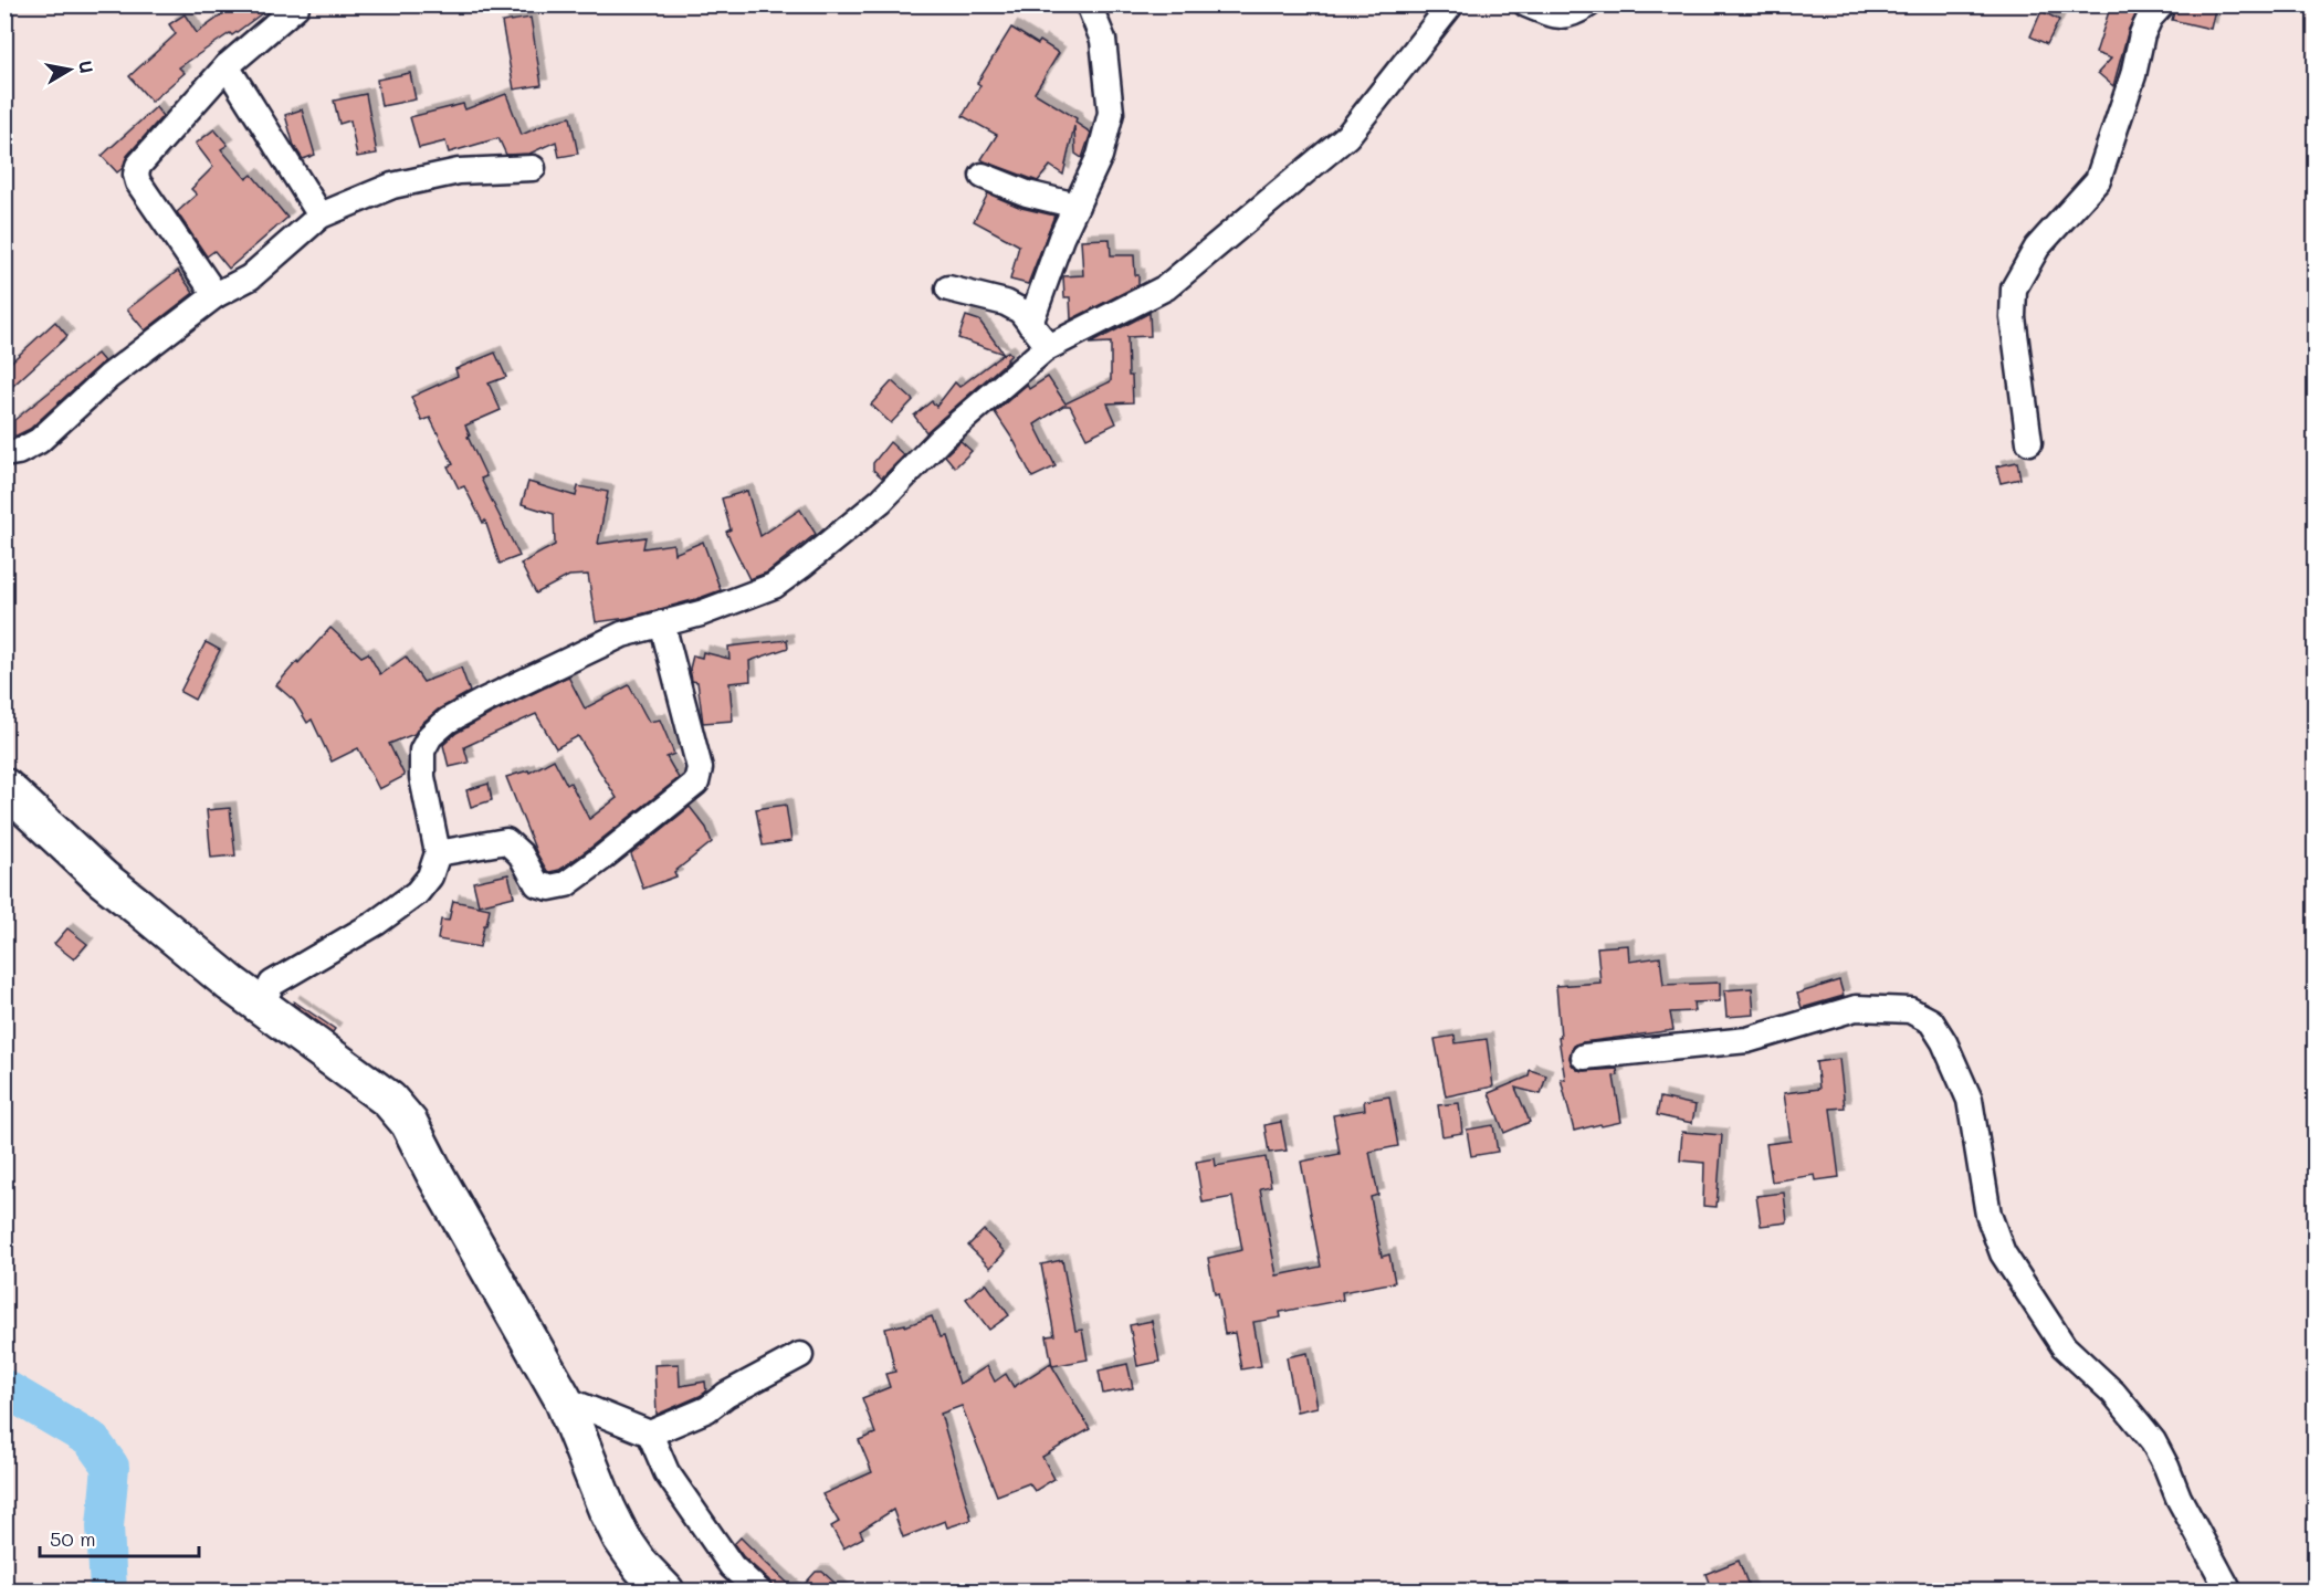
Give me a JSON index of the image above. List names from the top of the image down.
{
  "scale_bar": "50 m",
  "north": "right"
}
